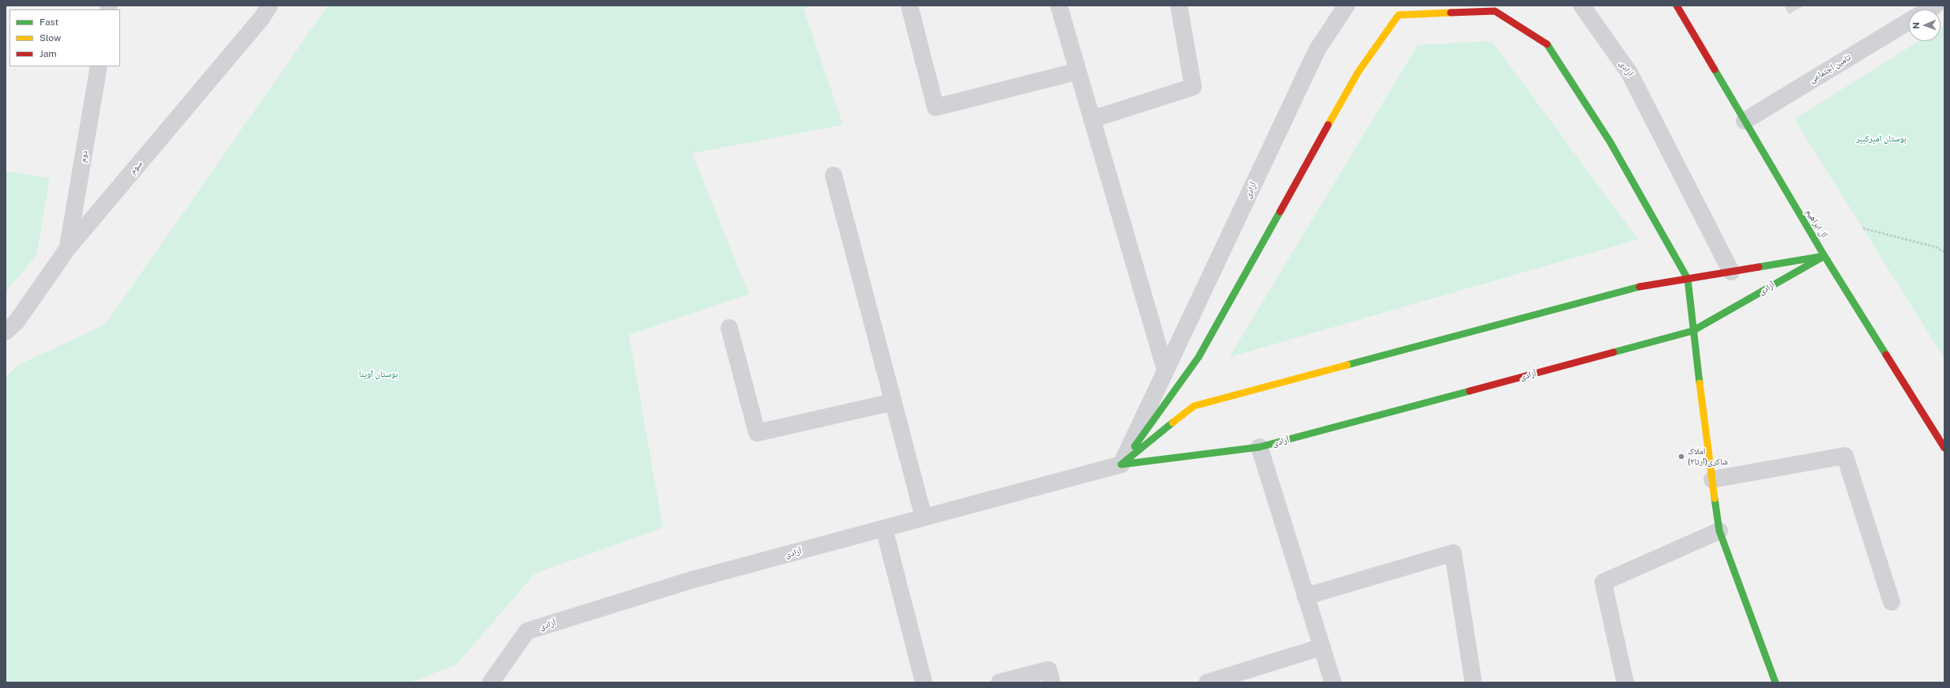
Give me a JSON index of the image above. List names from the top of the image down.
{
  "streets": {
    "street": [
      "آزادی",
      "تامین اجتماعی",
      "دوم",
      "سوم",
      "آل ابراهیم"
    ]
  },
  "crossings": [
    ["آزادی", "آل ابراهیم"],
    ["تامین اجتماعی", "آل ابراهیم"],
    ["دوم", "سوم"]
  ],
  "parks": ["بوستان امیرکبیر", "بوستان آوینا"],
  "places": ["املاک شاکری(آرتا۲)"],
  "legend": ["Fast", "Slow", "Jam"],
  "north": "left"
}
